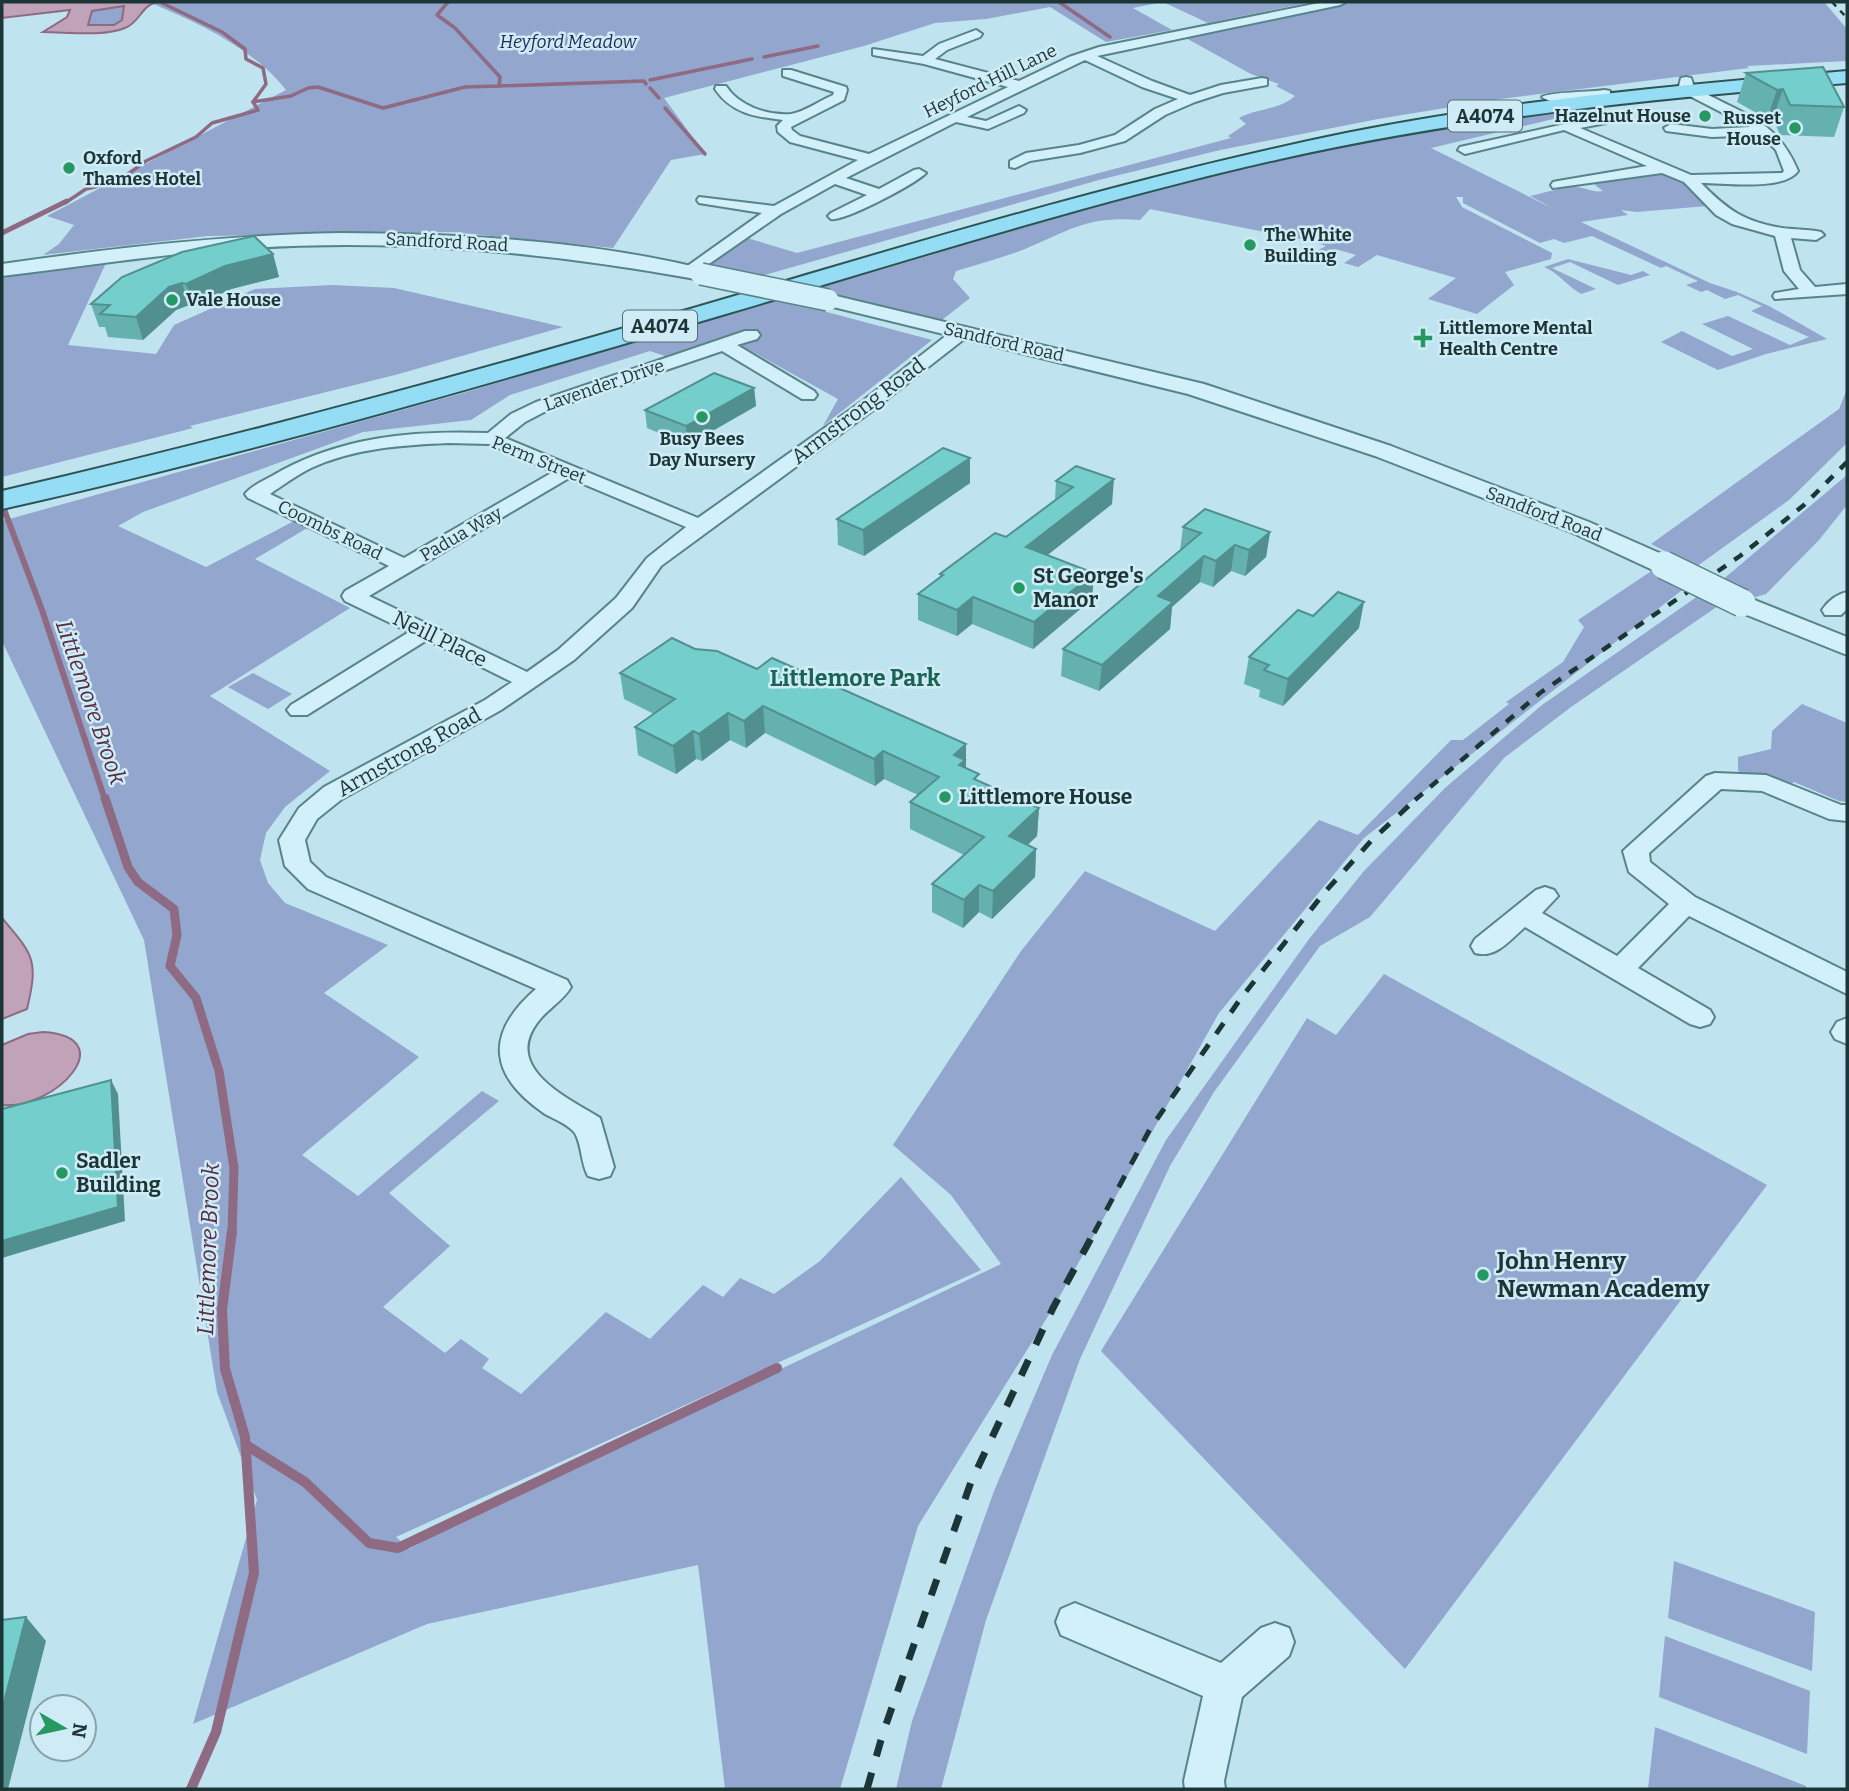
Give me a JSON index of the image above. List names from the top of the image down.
{
  "streets": {
    "main road": ["A4074"],
    "street": [
      "Heyford Hill Lane",
      "Sandford Road",
      "Lavender Drive",
      "Armstrong Road",
      "Perm Street",
      "Coombs Road",
      "Padua Way",
      "Neill Place"
    ]
  },
  "crossings": [
    ["Heyford Hill Lane", "Sandford Road"],
    ["Sandford Road", "Armstrong Road"],
    ["Lavender Drive", "Perm Street"],
    ["Armstrong Road", "Perm Street"],
    ["Armstrong Road", "Neill Place"],
    ["Perm Street", "Coombs Road"],
    ["Perm Street", "Padua Way"],
    ["Coombs Road", "Padua Way"],
    ["Padua Way", "Neill Place"]
  ],
  "districts": ["Littlemore Park"],
  "water": ["Littlemore Brook"],
  "parks": ["Heyford Meadow"],
  "places": {
    "other": [
      "Hazelnut House",
      "Russet House",
      "Oxford Thames Hotel",
      "The White Building",
      "Vale House",
      "Busy Bees Day Nursery",
      "St George's Manor",
      "Littlemore House",
      "Sadler Building",
      "John Henry Newman Academy"
    ],
    "health": ["Littlemore Mental Health Centre"]
  },
  "north": "right"
}
